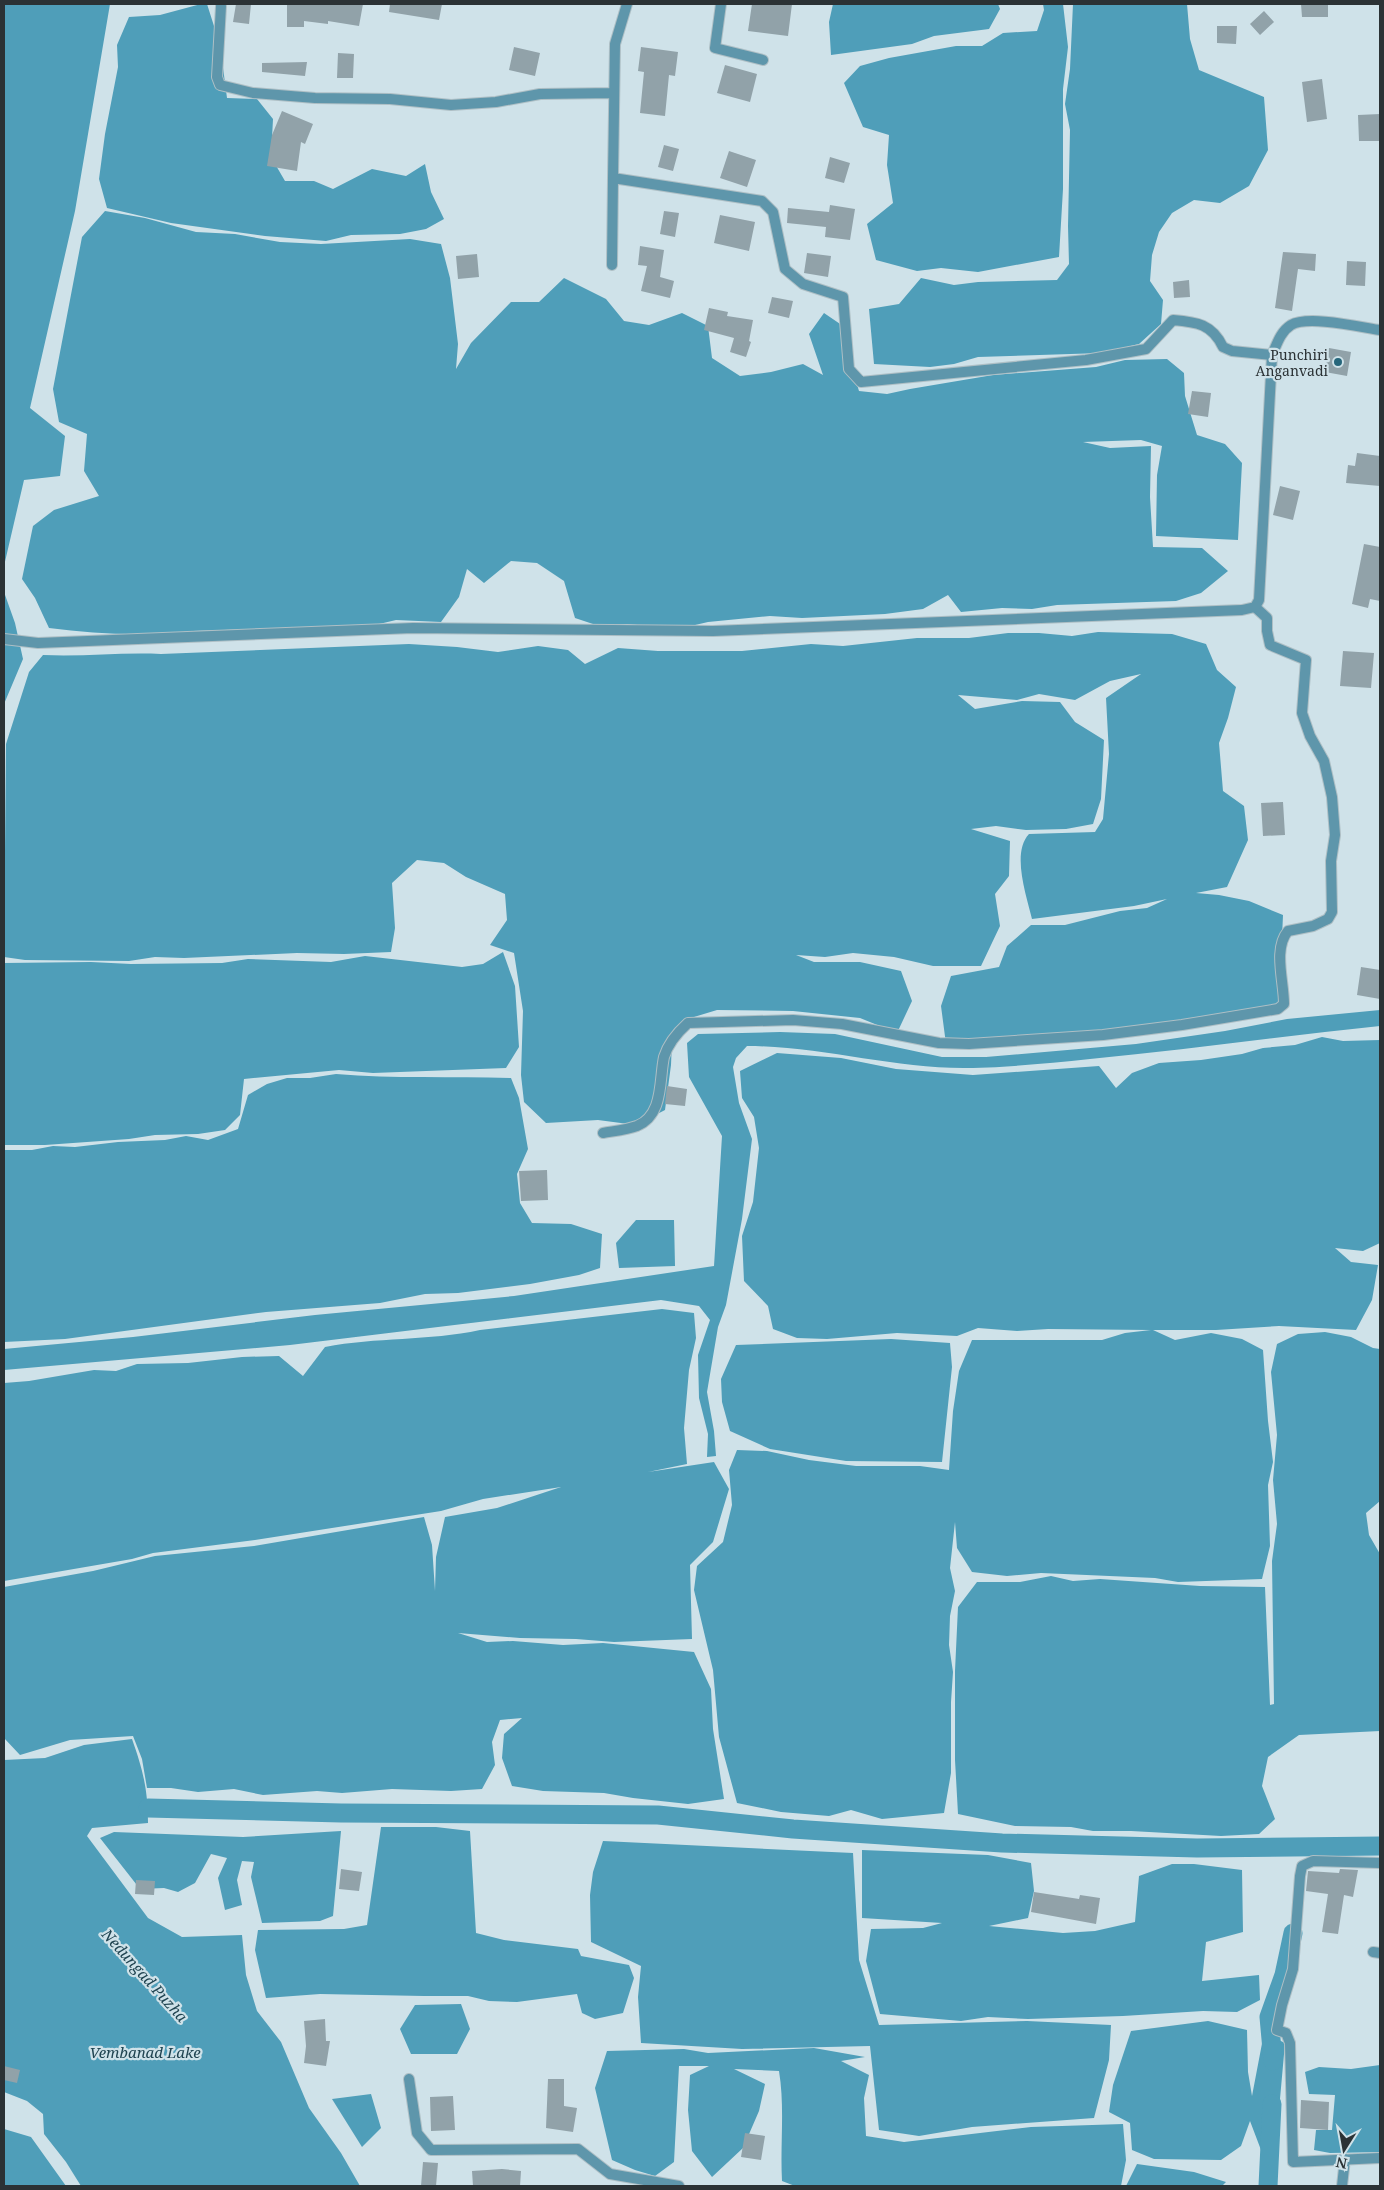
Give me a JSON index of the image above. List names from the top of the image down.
{
  "water": ["Nedungad Puzha", "Vembanad Lake"],
  "places": ["Punchiri Anganvadi"],
  "north": "bottom"
}
